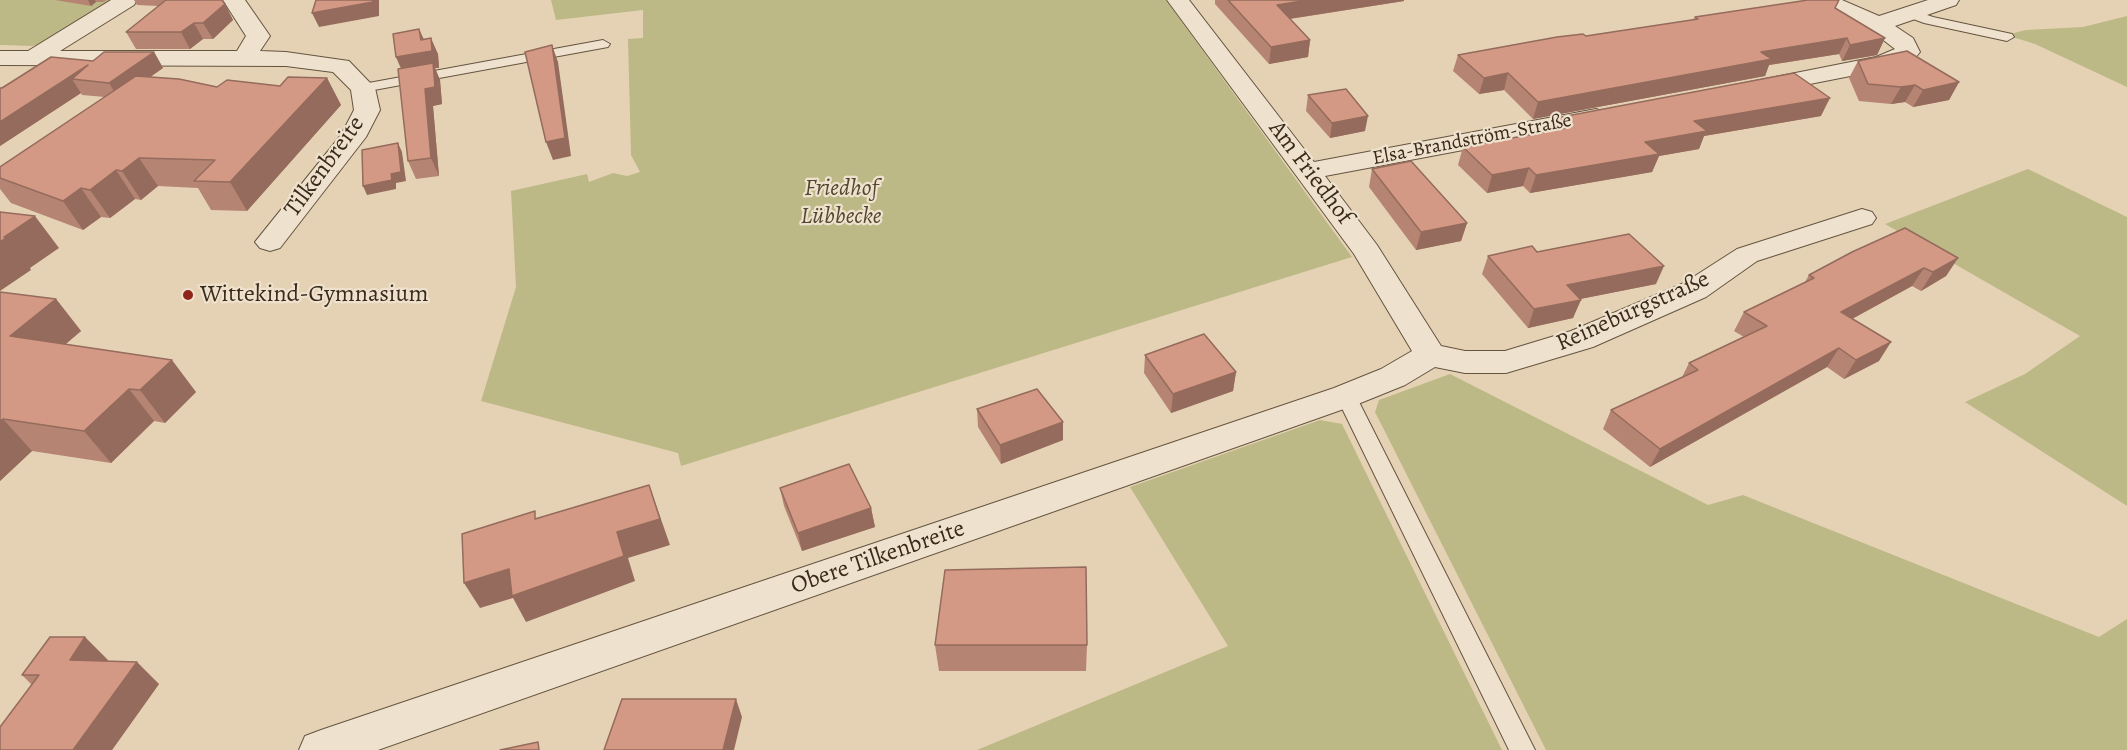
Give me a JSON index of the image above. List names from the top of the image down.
{
  "streets": {
    "street": [
      "Elsa-Brandström-Straße",
      "Tilkenbreite",
      "Am Friedhof",
      "Reineburgstraße",
      "Obere Tilkenbreite"
    ]
  },
  "crossings": [
    ["Elsa-Brandström-Straße", "Am Friedhof"],
    ["Am Friedhof", "Reineburgstraße"],
    ["Am Friedhof", "Obere Tilkenbreite"],
    ["Reineburgstraße", "Obere Tilkenbreite"]
  ],
  "parks": ["Friedhof Lübbecke"],
  "places": ["Wittekind-Gymnasium"]
}
